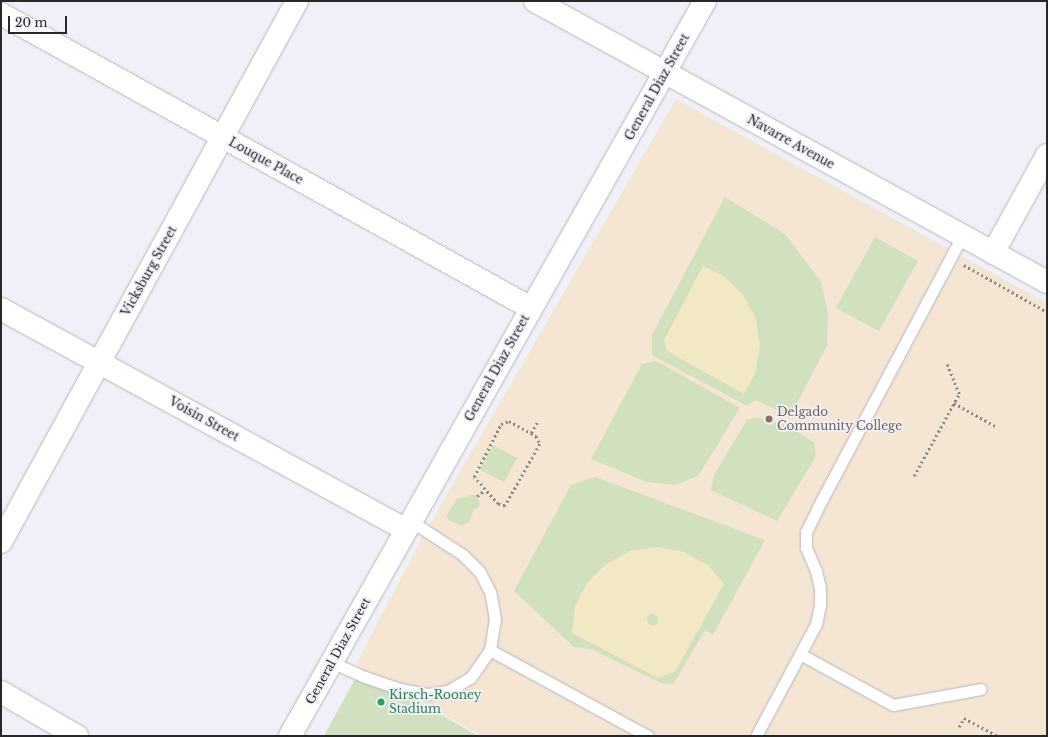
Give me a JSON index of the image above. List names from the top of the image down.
{
  "streets": {
    "street": [
      "General Diaz Street",
      "Navarre Avenue",
      "Louque Place",
      "Vicksburg Street",
      "Voisin Street"
    ]
  },
  "crossings": [
    ["General Diaz Street", "Navarre Avenue"],
    ["General Diaz Street", "Louque Place"],
    ["General Diaz Street", "Voisin Street"],
    ["Louque Place", "Vicksburg Street"],
    ["Vicksburg Street", "Voisin Street"]
  ],
  "places": ["Delgado Community College", "Kirsch-Rooney Stadium"],
  "scale_bar": "20 m"
}
